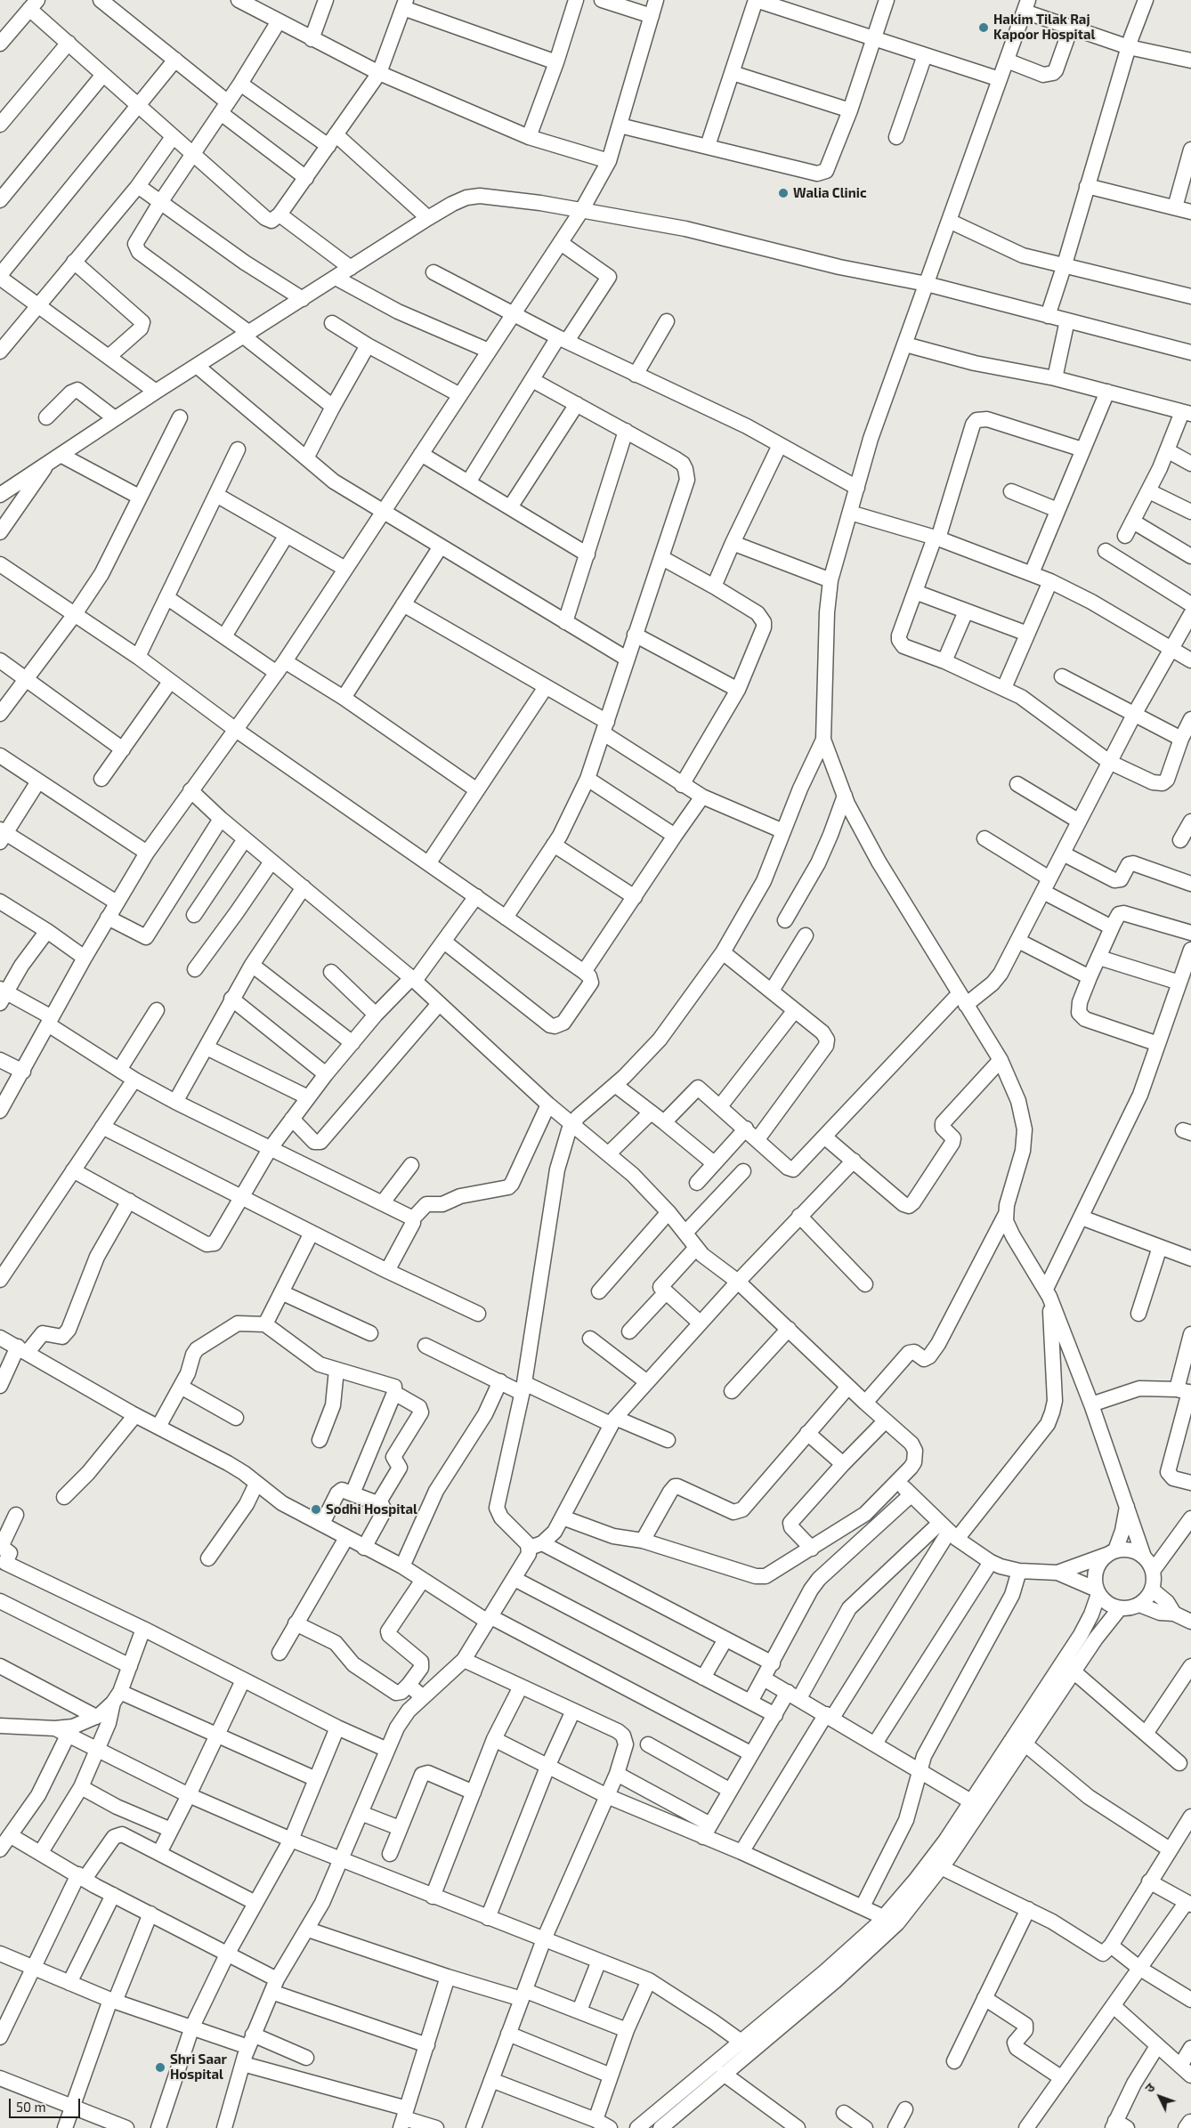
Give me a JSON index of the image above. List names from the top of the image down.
{
  "places": [
    "Hakim Tilak Raj Kapoor Hospital",
    "Walia Clinic",
    "Sodhi Hospital",
    "Shri Saar Hospital"
  ],
  "scale_bar": "50 m",
  "north": "top left"
}
